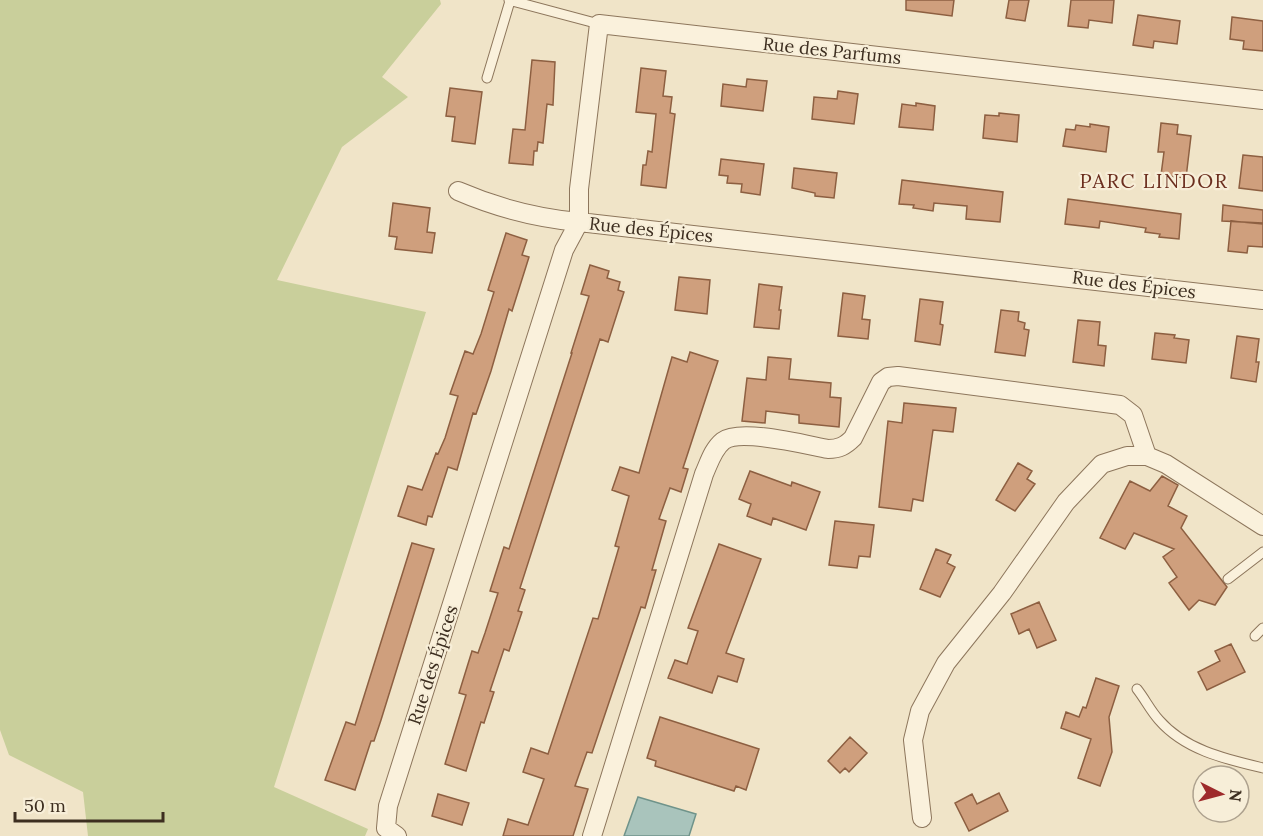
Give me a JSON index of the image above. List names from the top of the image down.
{
  "streets": {
    "street": ["Rue des Parfums", "Rue des Épices"]
  },
  "districts": ["PARC LINDOR"],
  "scale_bar": "50 m",
  "north": "right"
}
